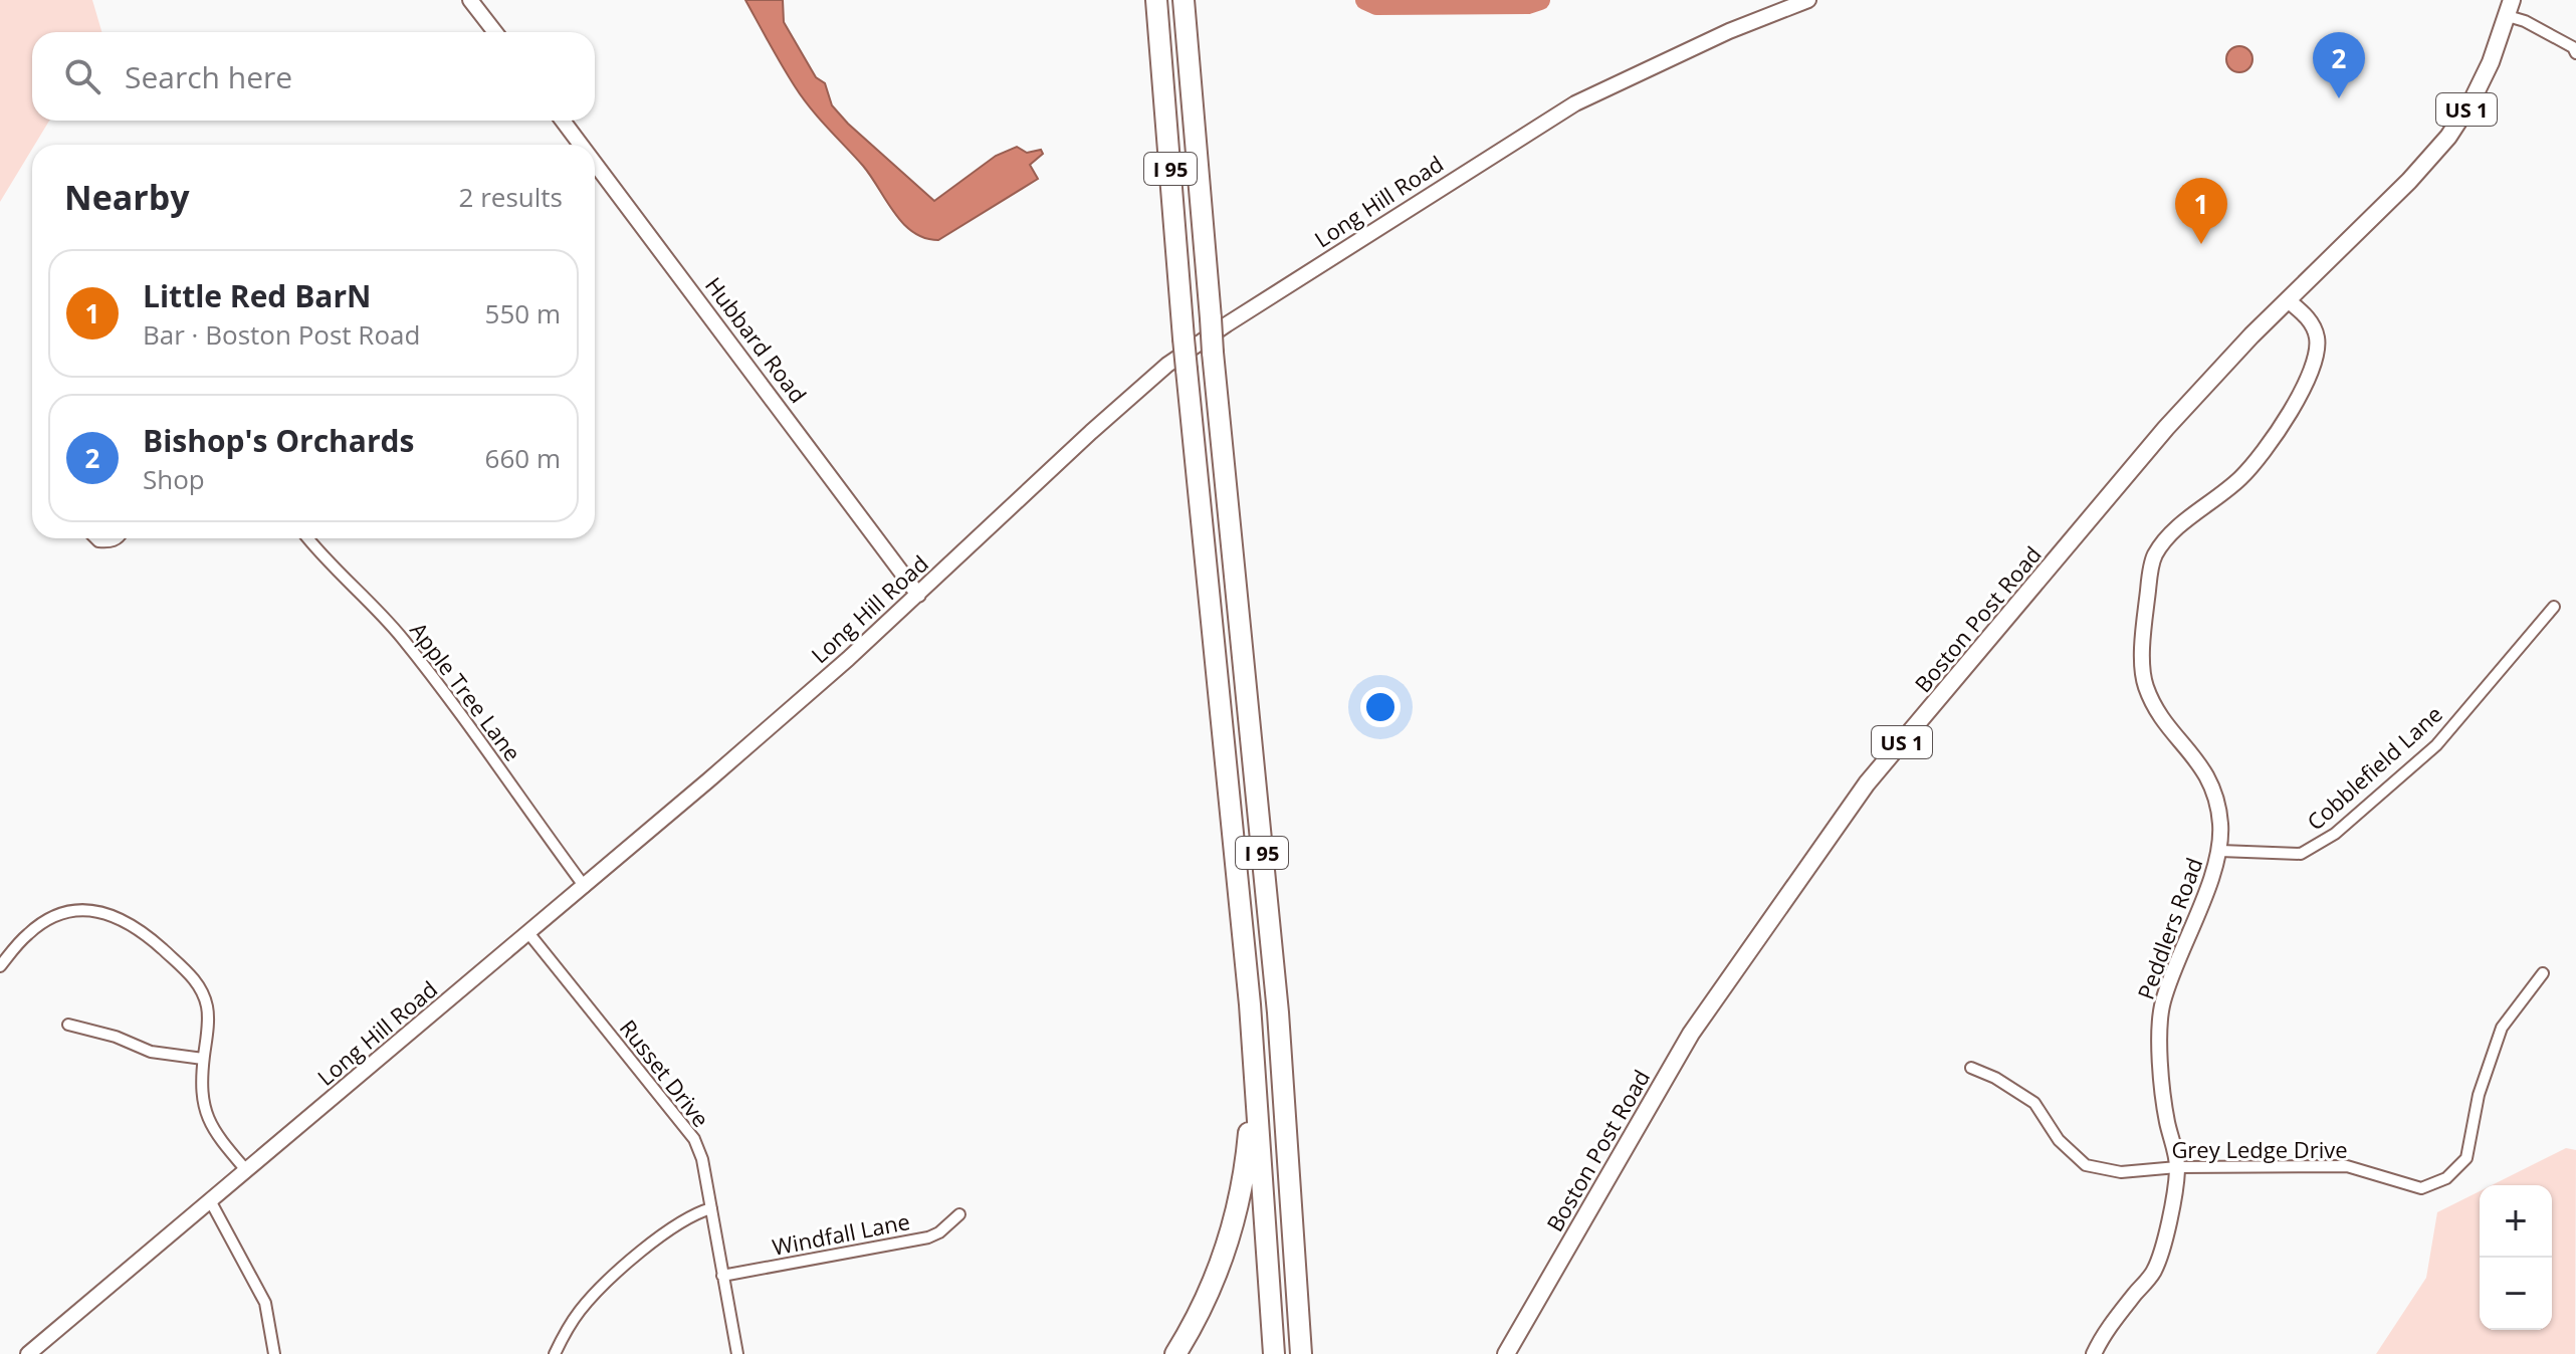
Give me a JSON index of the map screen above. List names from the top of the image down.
{
  "streets": {
    "highway": ["I 95"],
    "main road": ["US 1", "Boston Post Road"],
    "street": [
      "Long Hill Road",
      "Hubbard Road",
      "Apple Tree Lane",
      "Cobblefield Lane",
      "Peddlers Road",
      "Russet Drive",
      "Grey Ledge Drive",
      "Windfall Lane"
    ]
  },
  "crossings": [
    ["Long Hill Road", "Hubbard Road"],
    ["Long Hill Road", "Apple Tree Lane"],
    ["Long Hill Road", "Russet Drive"],
    ["Boston Post Road", "Peddlers Road"],
    ["Cobblefield Lane", "Peddlers Road"],
    ["Peddlers Road", "Grey Ledge Drive"],
    ["Russet Drive", "Windfall Lane"]
  ],
  "page": {
    "pins": ["2", "1"],
    "search": "Search here",
    "heading": ["Nearby", "2 results"],
    "list": [
      {
        "mark": "1",
        "name": "Little Red BarN",
        "note": "Bar · Boston Post Road",
        "value": "550 m"
      },
      {
        "mark": "2",
        "name": "Bishop's Orchards",
        "note": "Shop",
        "value": "660 m"
      }
    ],
    "map_buttons": ["+", "−"]
  }
}
